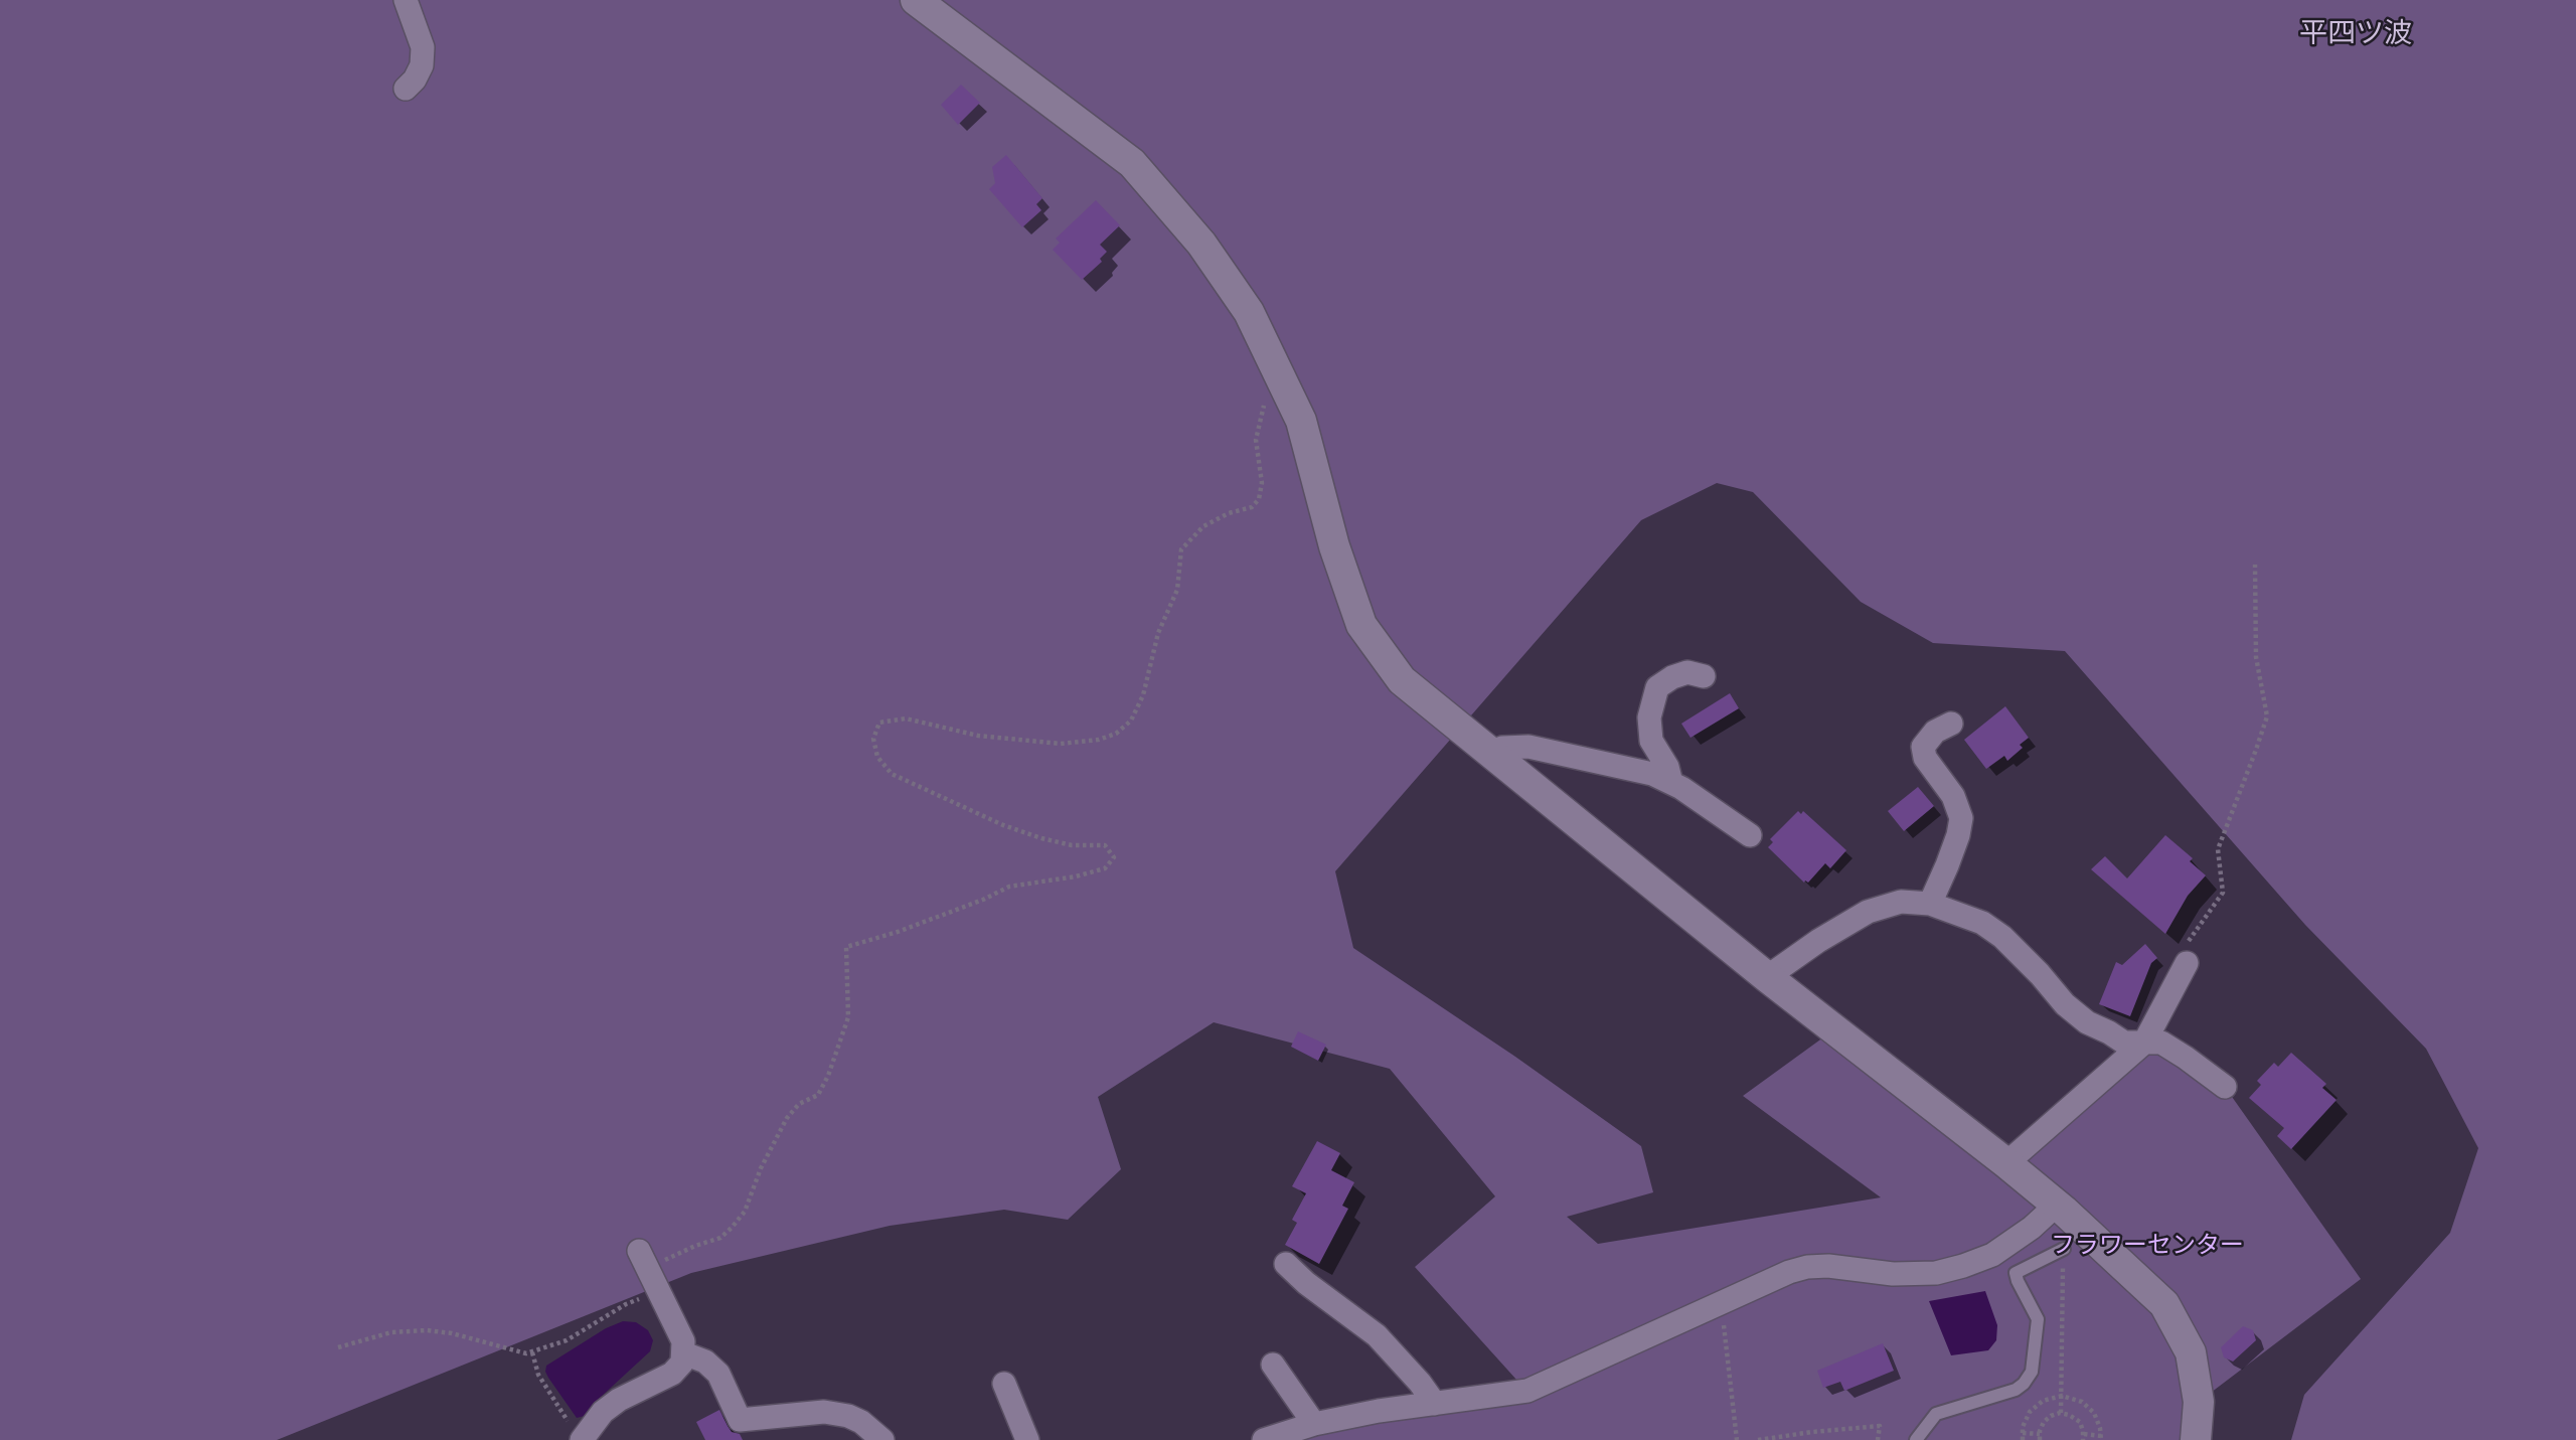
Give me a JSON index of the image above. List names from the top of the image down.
{
  "districts": ["平四ツ波"],
  "parks": ["フラワーセンター"]
}
